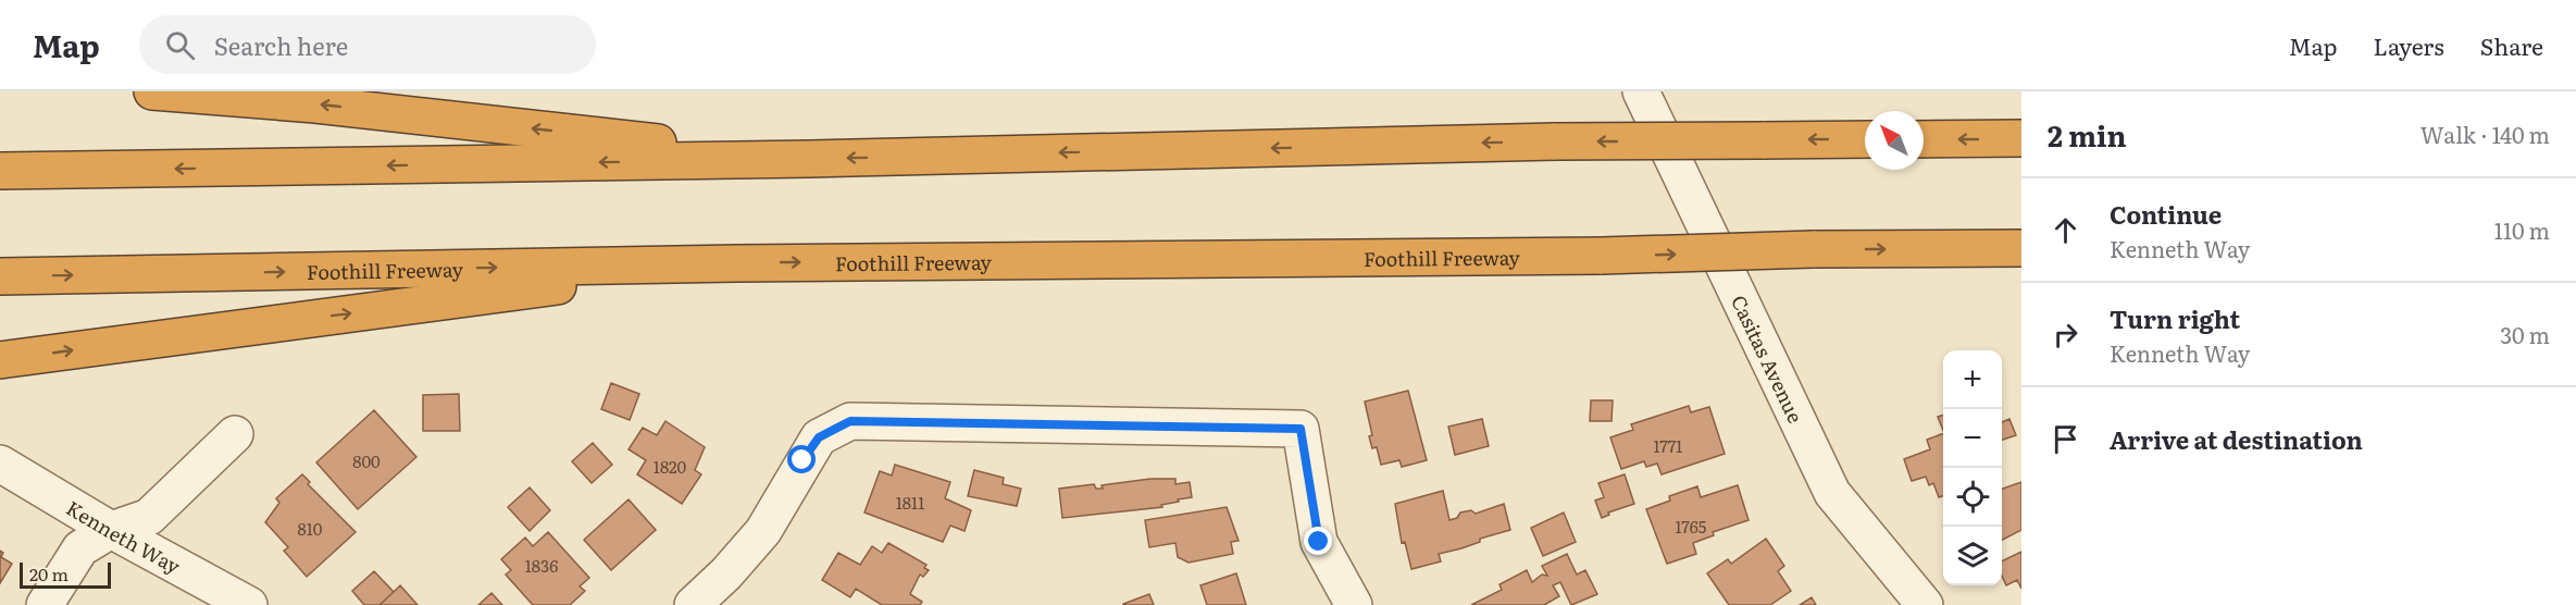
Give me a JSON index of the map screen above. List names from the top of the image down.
{
  "streets": {
    "highway": ["Foothill Freeway"],
    "street": ["Casitas Avenue", "Kenneth Way"]
  },
  "house_numbers": [
    "1771",
    "800",
    "1820",
    "1811",
    "1765",
    "810",
    "1836"
  ],
  "scale_bar": "20 m",
  "north": "top left",
  "page": {
    "header": "Map",
    "search": "Search here",
    "nav": ["Map", "Layers", "Share"],
    "heading": ["2 min", "Walk · 140 m"],
    "list": [
      ["Continue", "Kenneth Way", "110 m"],
      ["Turn right", "Kenneth Way", "30 m"],
      "Arrive at destination"
    ],
    "map_buttons": ["+", "−"],
    "scale": "20 m"
  }
}
